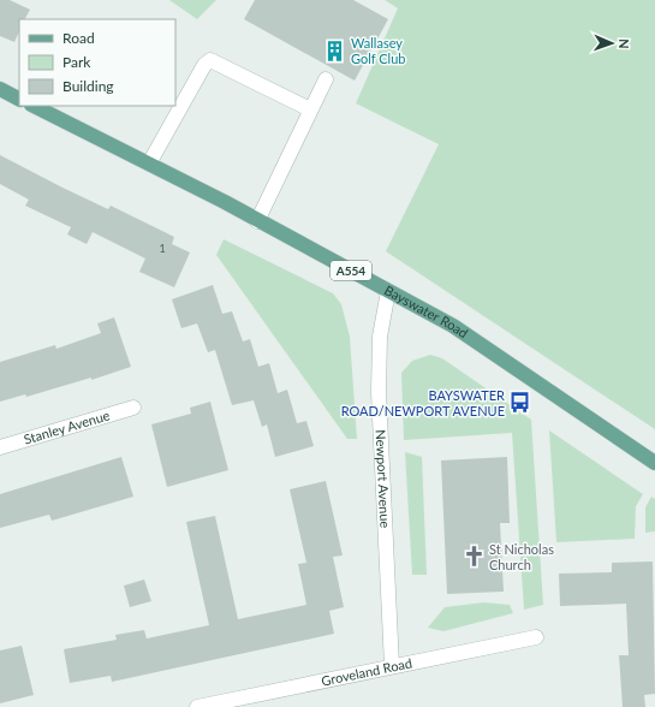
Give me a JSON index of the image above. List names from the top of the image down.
{
  "streets": {
    "main road": ["A554", "Bayswater Road"],
    "street": ["Stanley Avenue", "Newport Avenue", "Groveland Road"]
  },
  "crossings": [
    ["Bayswater Road", "Newport Avenue"],
    ["Newport Avenue", "Groveland Road"]
  ],
  "places": {
    "building": ["Wallasey Golf Club"],
    "bus stop": ["BAYSWATER ROAD/NEWPORT AVENUE"],
    "church": ["St Nicholas Church"]
  },
  "house_numbers": ["1"],
  "legend": ["Road", "Park", "Building"],
  "north": "right"
}
